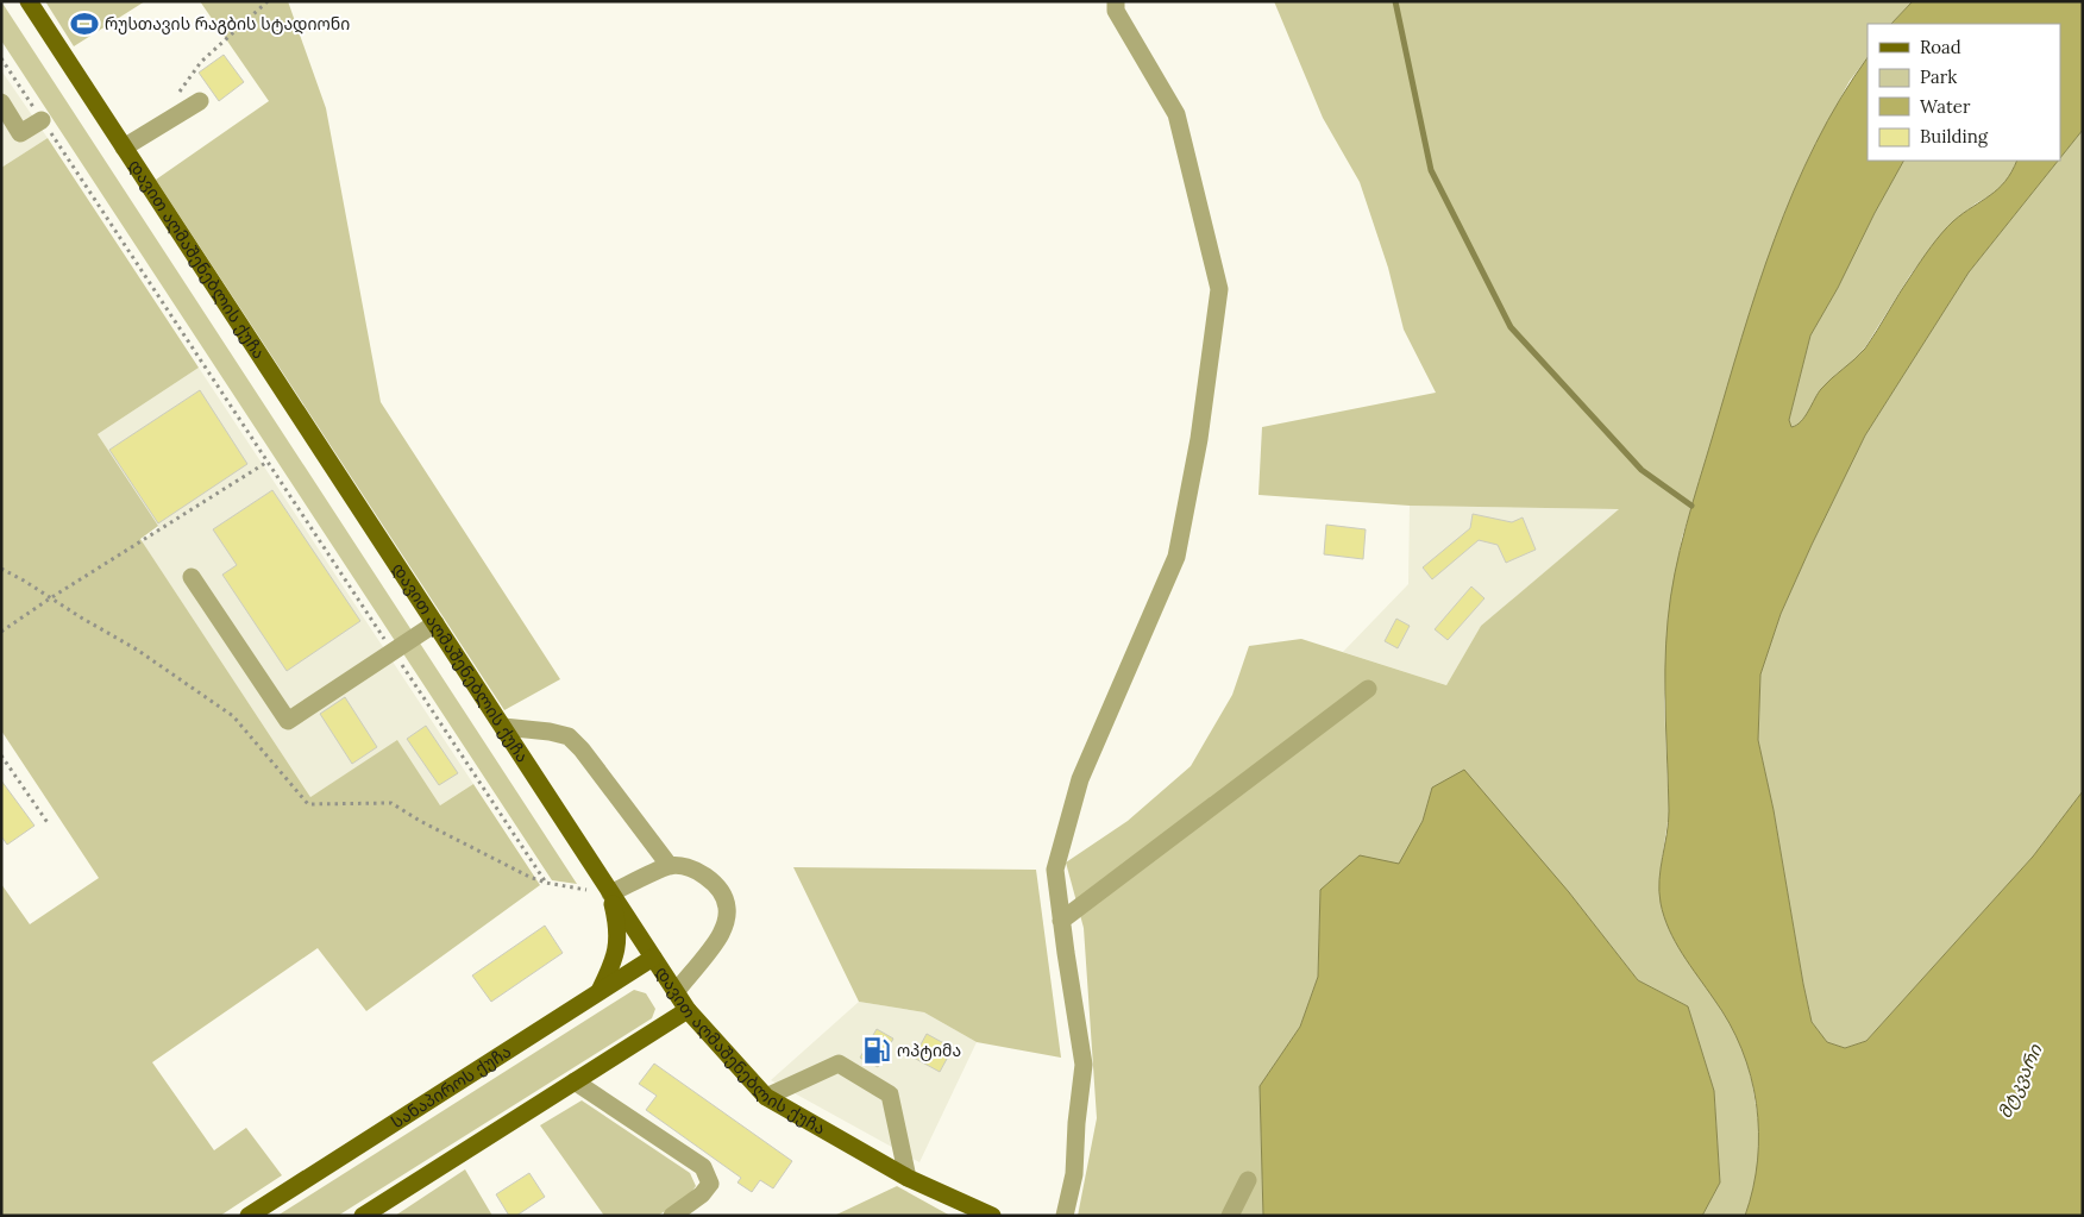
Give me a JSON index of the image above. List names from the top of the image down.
{
  "streets": {
    "main road": ["დავით აღმაშენებლის ქუჩა", "სანაპიროს ქუჩა"]
  },
  "crossings": [
    ["დავით აღმაშენებლის ქუჩა", "სანაპიროს ქუჩა"]
  ],
  "water": ["მტკვარი"],
  "places": {
    "sports": ["რუსთავის რაგბის სტადიონი"],
    "fuel station": ["ოპტიმა"]
  },
  "legend": [
    "Road",
    "Park",
    "Water",
    "Building"
  ]
}
